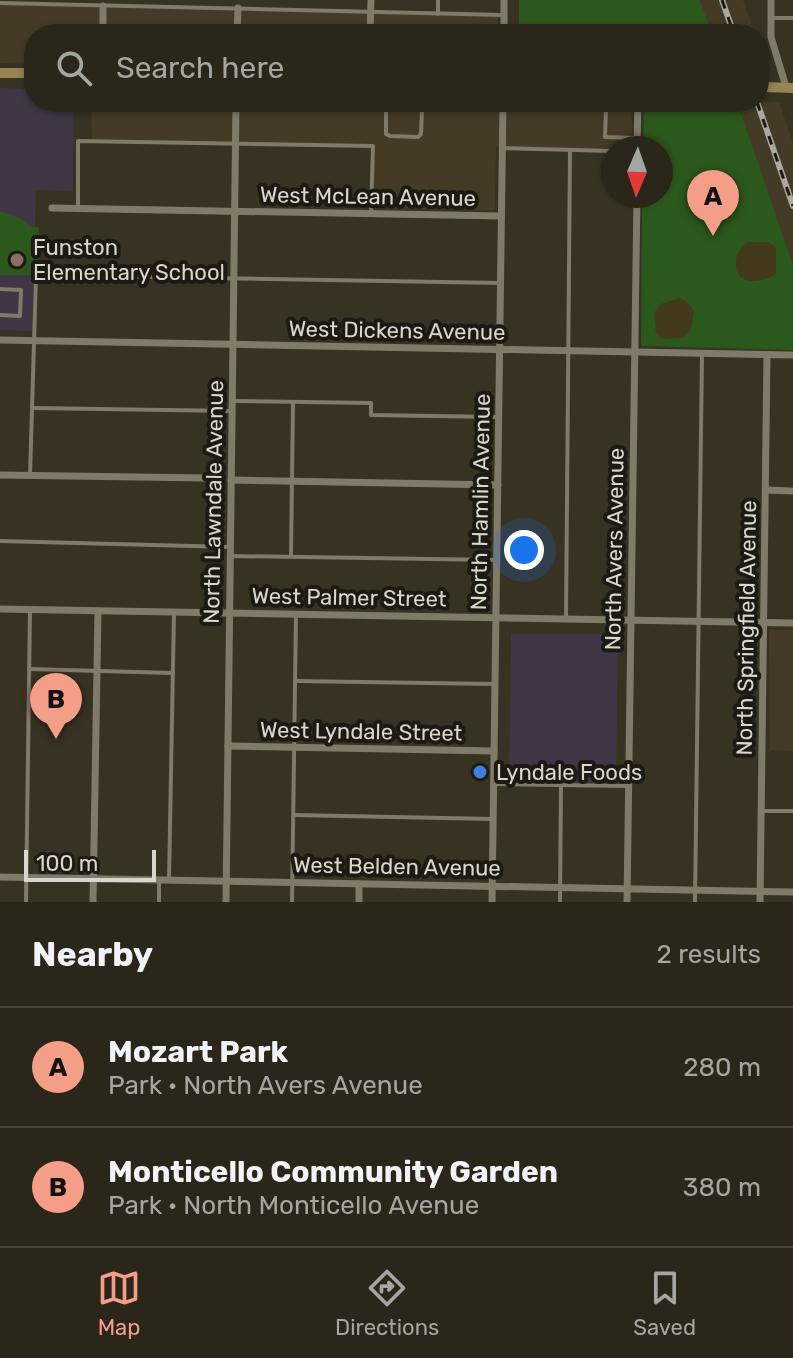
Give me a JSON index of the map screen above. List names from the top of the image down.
{
  "streets": {
    "street": [
      "West McLean Avenue",
      "West Dickens Avenue",
      "North Lawndale Avenue",
      "North Hamlin Avenue",
      "North Avers Avenue",
      "West Palmer Street",
      "North Springfield Avenue",
      "West Lyndale Street",
      "West Belden Avenue"
    ]
  },
  "crossings": [
    ["West McLean Avenue", "North Lawndale Avenue"],
    ["West McLean Avenue", "North Hamlin Avenue"],
    ["West Dickens Avenue", "North Lawndale Avenue"],
    ["West Dickens Avenue", "North Hamlin Avenue"],
    ["West Dickens Avenue", "North Avers Avenue"],
    ["West Dickens Avenue", "North Springfield Avenue"],
    ["North Lawndale Avenue", "West Palmer Street"],
    ["North Lawndale Avenue", "West Lyndale Street"],
    ["North Lawndale Avenue", "West Belden Avenue"],
    ["North Hamlin Avenue", "West Palmer Street"],
    ["North Hamlin Avenue", "West Lyndale Street"],
    ["North Hamlin Avenue", "West Belden Avenue"],
    ["North Avers Avenue", "West Palmer Street"],
    ["North Avers Avenue", "West Belden Avenue"],
    ["West Palmer Street", "North Springfield Avenue"],
    ["North Springfield Avenue", "West Belden Avenue"]
  ],
  "places": ["Funston Elementary School", "Lyndale Foods"],
  "scale_bar": "100 m",
  "north": "bottom",
  "page": {
    "search": "Search here",
    "pins": ["A", "B"],
    "scale": "100 m",
    "heading": ["Nearby", "2 results"],
    "list": [
      {
        "mark": "A",
        "name": "Mozart Park",
        "note": "Park · North Avers Avenue",
        "value": "280 m"
      },
      {
        "mark": "B",
        "name": "Monticello Community Garden",
        "note": "Park · North Monticello Avenue",
        "value": "380 m"
      }
    ],
    "nav": ["Map", "Directions", "Saved"]
  }
}
